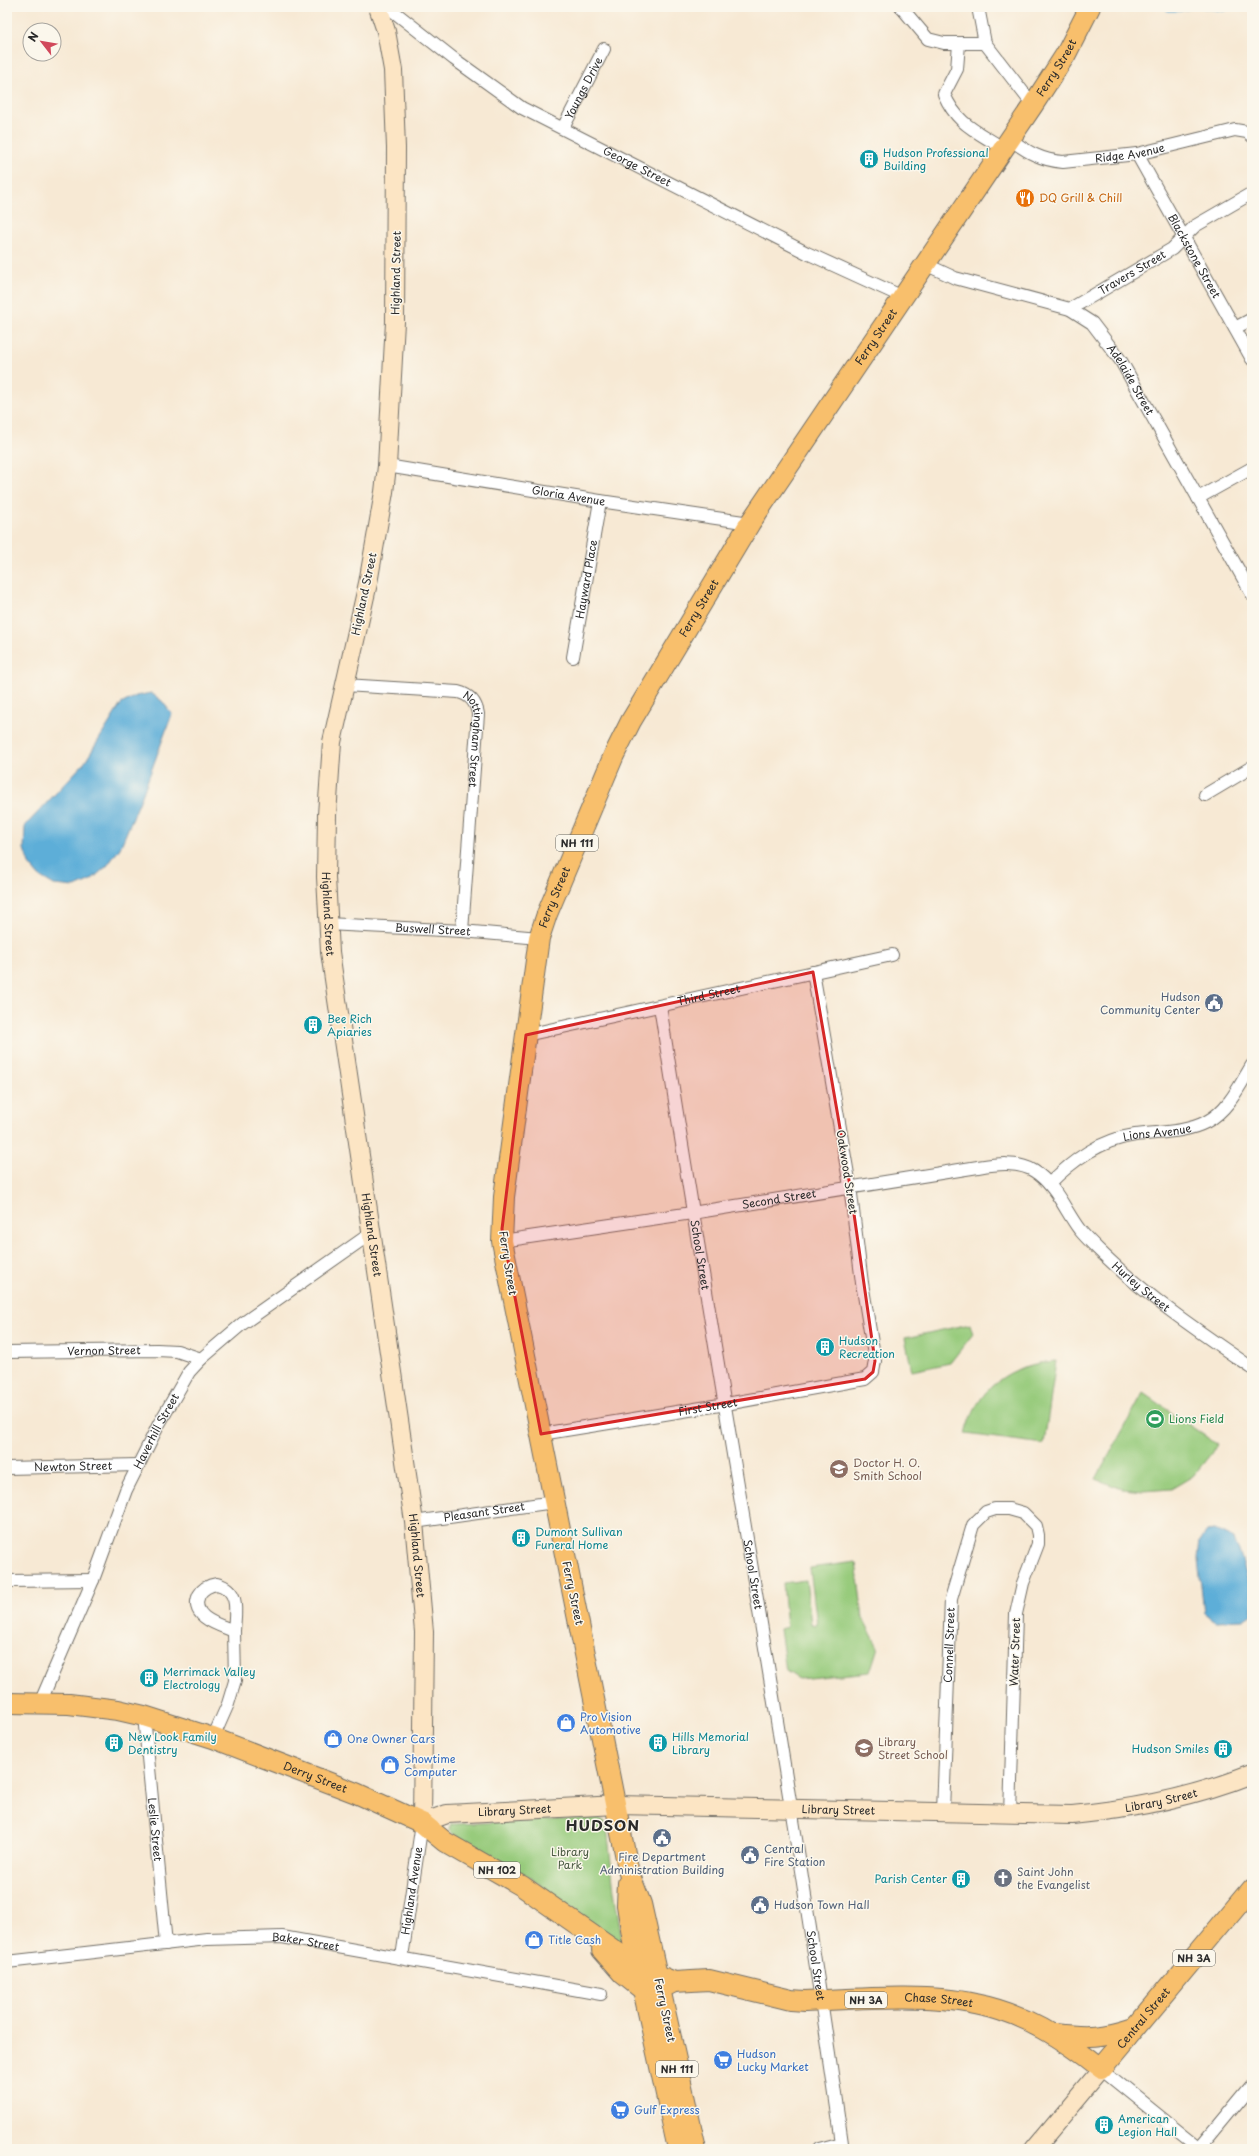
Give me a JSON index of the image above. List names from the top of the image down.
{
  "streets": {
    "main road": [
      "Ferry Street",
      "NH 111",
      "Derry Street",
      "NH 102",
      "NH 3A",
      "Chase Street",
      "Central Street"
    ],
    "street": [
      "Youngs Drive",
      "Ridge Avenue",
      "George Street",
      "Blackstone Street",
      "Travers Street",
      "Highland Street",
      "Adelaide Street",
      "Gloria Avenue",
      "Hayward Place",
      "Nottingham Street",
      "Buswell Street",
      "Third Street",
      "Lions Avenue",
      "Oakwood Street",
      "Second Street",
      "School Street",
      "Hurley Street",
      "Vernon Street",
      "First Street",
      "Haverhill Street",
      "Newton Street",
      "Pleasant Street",
      "Connell Street",
      "Water Street",
      "Library Street",
      "Leslie Street",
      "Highland Avenue",
      "Baker Street"
    ]
  },
  "crossings": [
    ["Ferry Street", "Ridge Avenue"],
    ["Ferry Street", "George Street"],
    ["Ferry Street", "Adelaide Street"],
    ["Ferry Street", "Gloria Avenue"],
    ["Ferry Street", "Buswell Street"],
    ["Ferry Street", "Third Street"],
    ["Ferry Street", "Second Street"],
    ["Ferry Street", "First Street"],
    ["Ferry Street", "Pleasant Street"],
    ["Ferry Street", "Derry Street"],
    ["Ferry Street", "Library Street"],
    ["Ferry Street", "Chase Street"],
    ["Youngs Drive", "George Street"],
    ["Ridge Avenue", "Blackstone Street"],
    ["Blackstone Street", "Travers Street"],
    ["Travers Street", "Adelaide Street"],
    ["Highland Street", "Gloria Avenue"],
    ["Highland Street", "Nottingham Street"],
    ["Highland Street", "Buswell Street"],
    ["Highland Street", "Haverhill Street"],
    ["Highland Street", "Pleasant Street"],
    ["Highland Street", "Derry Street"],
    ["Highland Street", "Library Street"],
    ["Highland Street", "Highland Avenue"],
    ["Gloria Avenue", "Hayward Place"],
    ["Nottingham Street", "Buswell Street"],
    ["Third Street", "Oakwood Street"],
    ["Third Street", "School Street"],
    ["Lions Avenue", "Second Street"],
    ["Lions Avenue", "Hurley Street"],
    ["Oakwood Street", "Second Street"],
    ["Oakwood Street", "First Street"],
    ["Second Street", "School Street"],
    ["Second Street", "Hurley Street"],
    ["School Street", "First Street"],
    ["School Street", "Library Street"],
    ["School Street", "Chase Street"],
    ["Vernon Street", "Haverhill Street"],
    ["Haverhill Street", "Newton Street"],
    ["Haverhill Street", "Derry Street"],
    ["Connell Street", "Water Street"],
    ["Connell Street", "Library Street"],
    ["Water Street", "Library Street"],
    ["Derry Street", "Library Street"],
    ["Derry Street", "Leslie Street"],
    ["Derry Street", "Highland Avenue"],
    ["Derry Street", "Chase Street"],
    ["Library Street", "Highland Avenue"],
    ["Leslie Street", "Baker Street"],
    ["Highland Avenue", "Baker Street"],
    ["NH 3A", "Chase Street"],
    ["NH 3A", "Central Street"],
    ["Chase Street", "Central Street"]
  ],
  "districts": ["HUDSON"],
  "parks": ["Library Park"],
  "places": {
    "building": [
      "Hudson Professional Building",
      "Bee Rich Apiaries",
      "Hudson Recreation",
      "Dumont Sullivan Funeral Home",
      "Merrimack Valley Electrology",
      "New Look Family Dentistry",
      "Hills Memorial Library",
      "Hudson Smiles",
      "Parish Center",
      "American Legion Hall"
    ],
    "restaurant": ["DQ Grill & Chill"],
    "public building": [
      "Hudson Community Center",
      "Fire Department Administration Building",
      "Central Fire Station",
      "Hudson Town Hall"
    ],
    "sports": ["Lions Field"],
    "school or university": ["Doctor H. O. Smith School", "Library Street School"],
    "shop": [
      "Pro Vision Automotive",
      "One Owner Cars",
      "Showtime Computer",
      "Title Cash"
    ],
    "church": ["Saint John the Evangelist"],
    "supermarket": ["Hudson Lucky Market", "Gulf Express"]
  },
  "north": "top left"
}
